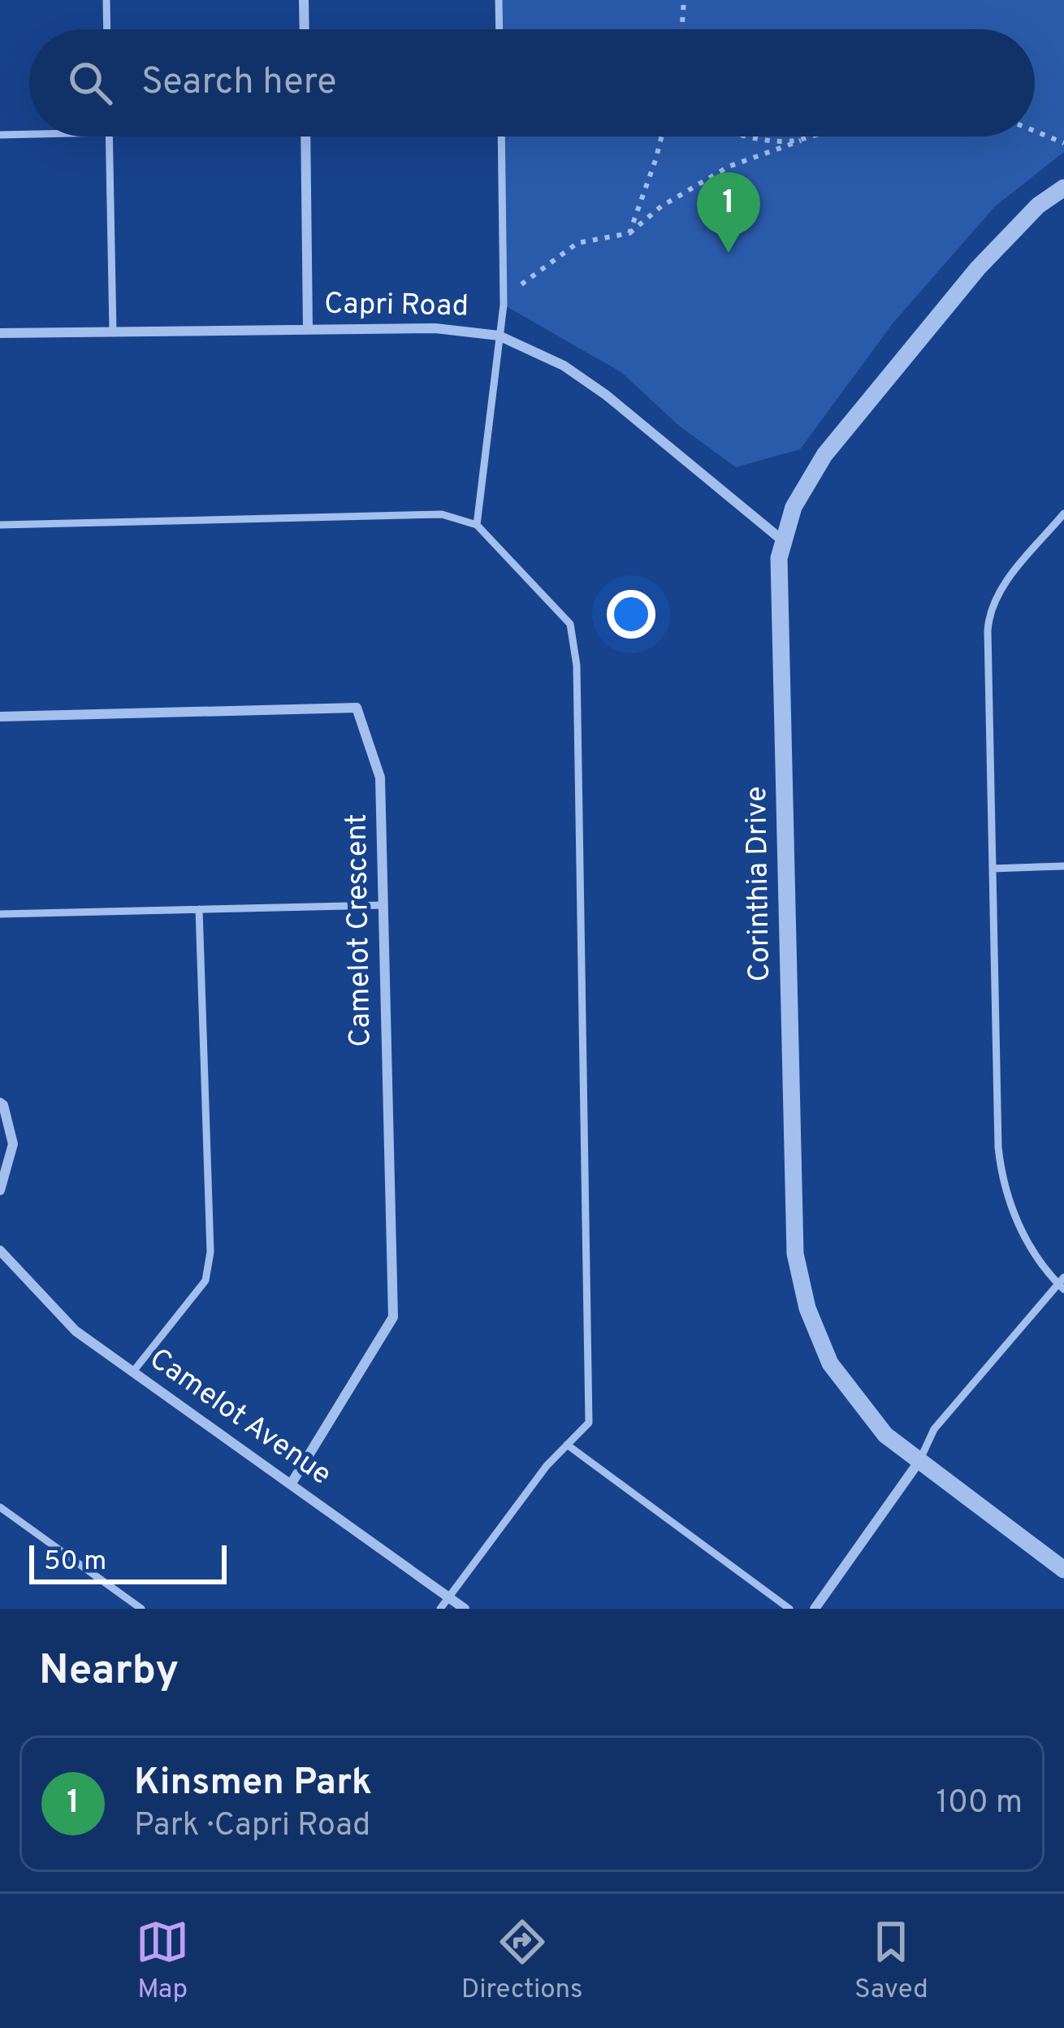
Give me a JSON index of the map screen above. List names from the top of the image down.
{
  "streets": {
    "street": [
      "Capri Road",
      "Corinthia Drive",
      "Camelot Crescent",
      "Camelot Avenue"
    ]
  },
  "crossings": [
    ["Capri Road", "Corinthia Drive"],
    ["Camelot Crescent", "Camelot Avenue"]
  ],
  "scale_bar": "50 m",
  "page": {
    "search": "Search here",
    "pins": "1",
    "scale": "50 m",
    "heading": "Nearby",
    "list": [
      {
        "mark": "1",
        "name": "Kinsmen Park",
        "note": "Park · Capri Road",
        "value": "100 m"
      }
    ],
    "nav": ["Map", "Directions", "Saved"]
  }
}
